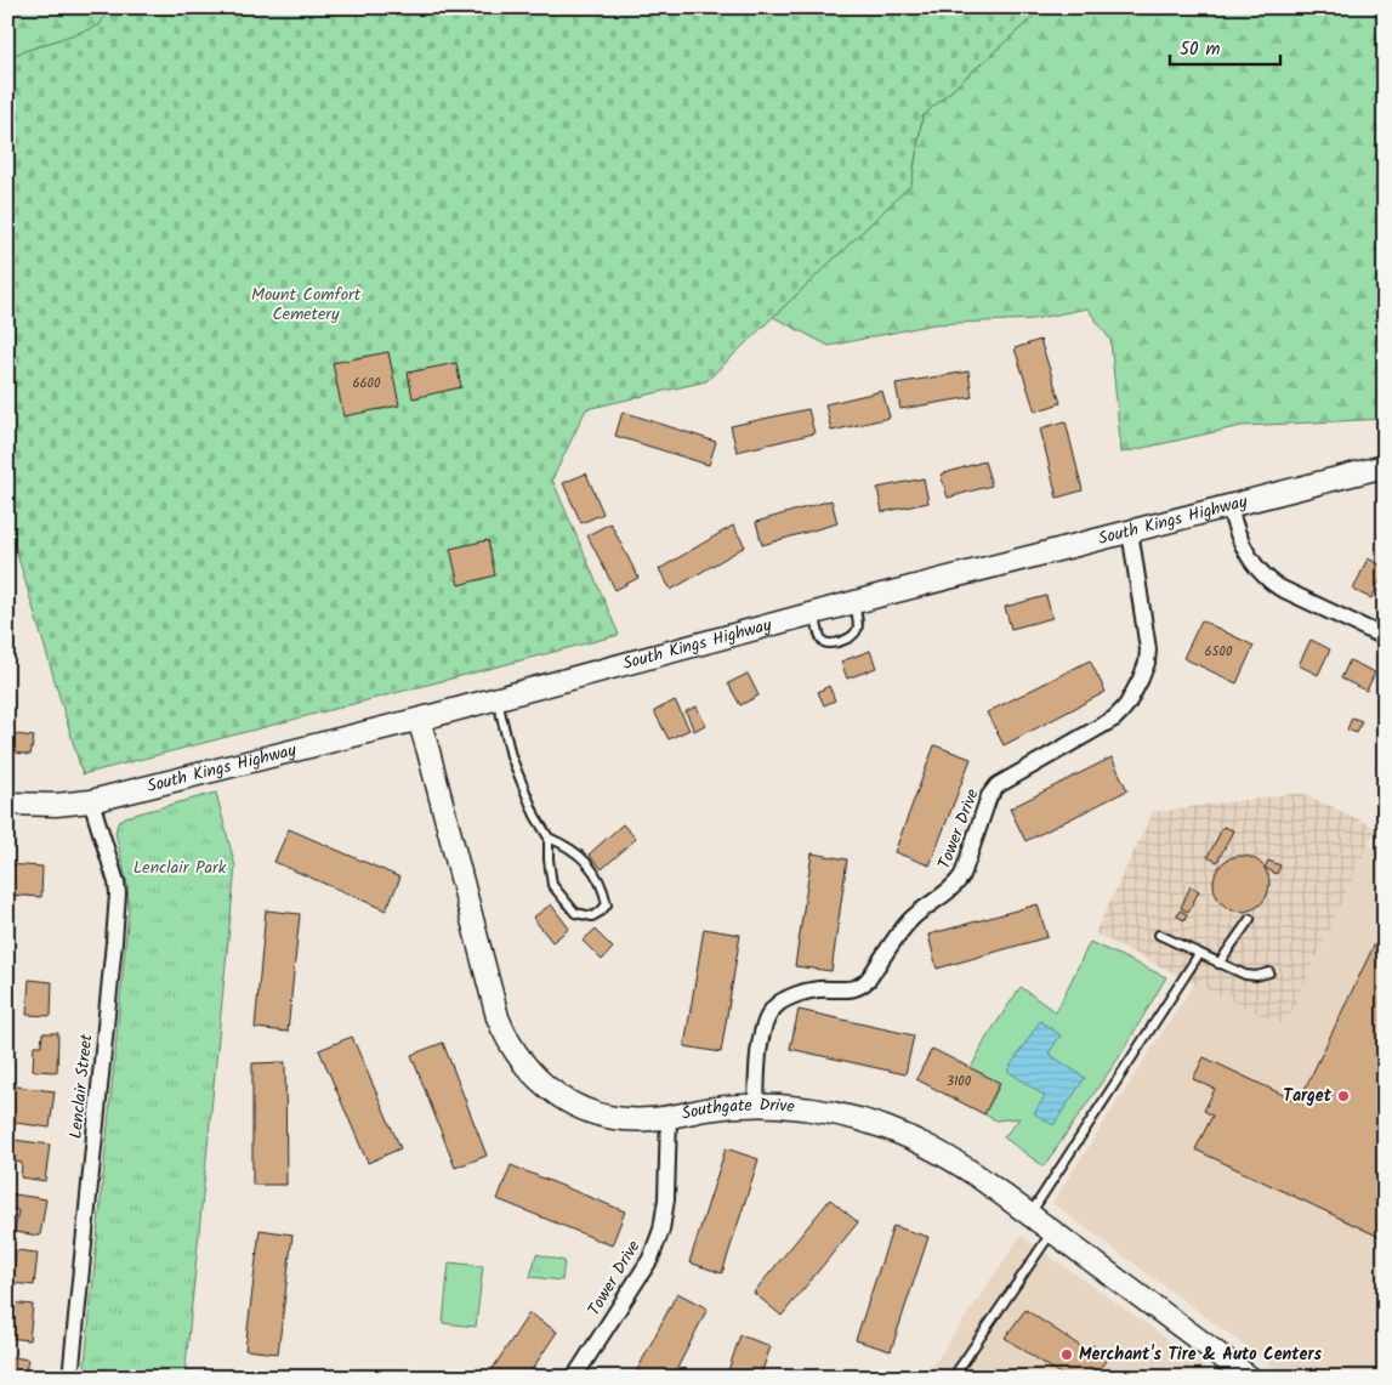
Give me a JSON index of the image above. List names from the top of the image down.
{
  "streets": {
    "main road": ["South Kings Highway", "Southgate Drive"],
    "street": ["Tower Drive", "Lenclair Street"]
  },
  "crossings": [
    ["South Kings Highway", "Tower Drive"],
    ["South Kings Highway", "Lenclair Street"],
    ["South Kings Highway", "Southgate Drive"],
    ["Tower Drive", "Southgate Drive"]
  ],
  "parks": ["Mount Comfort Cemetery", "Lenclair Park"],
  "places": ["Target", "Merchant's Tire & Auto Centers"],
  "house_numbers": ["6600", "6500", "3100"],
  "scale_bar": "50 m"
}
